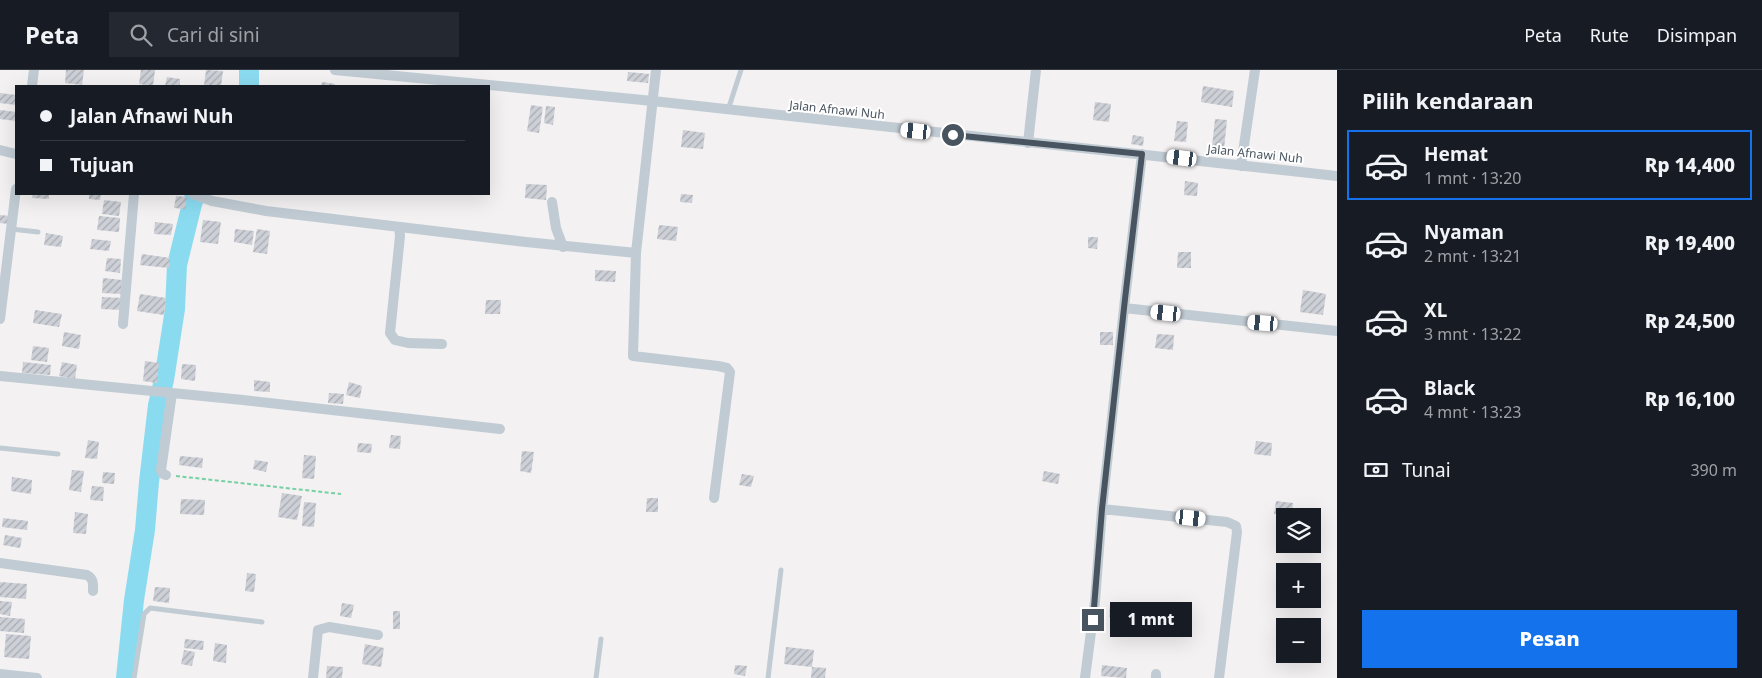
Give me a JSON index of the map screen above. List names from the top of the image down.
{
  "streets": {
    "street": ["Jalan Afnawi Nuh"]
  },
  "page": {
    "header": "Peta",
    "search": "Cari di sini",
    "nav": ["Peta", "Rute", "Disimpan"],
    "heading": "Pilih kendaraan",
    "banner": ["Jalan Afnawi Nuh", "Tujuan"],
    "list": [
      {
        "name": "Hemat",
        "note": "1 mnt · 13:20",
        "value": "Rp 14,400"
      },
      {
        "name": "Nyaman",
        "note": "2 mnt · 13:21",
        "value": "Rp 19,400"
      },
      {
        "name": "XL",
        "note": "3 mnt · 13:22",
        "value": "Rp 24,500"
      },
      {
        "name": "Black",
        "note": "4 mnt · 13:23",
        "value": "Rp 16,100"
      }
    ],
    "pay": ["Tunai", "390 m"],
    "map_buttons": ["+", "−"],
    "buttons": "Pesan",
    "bubble": "1 mnt"
  }
}
